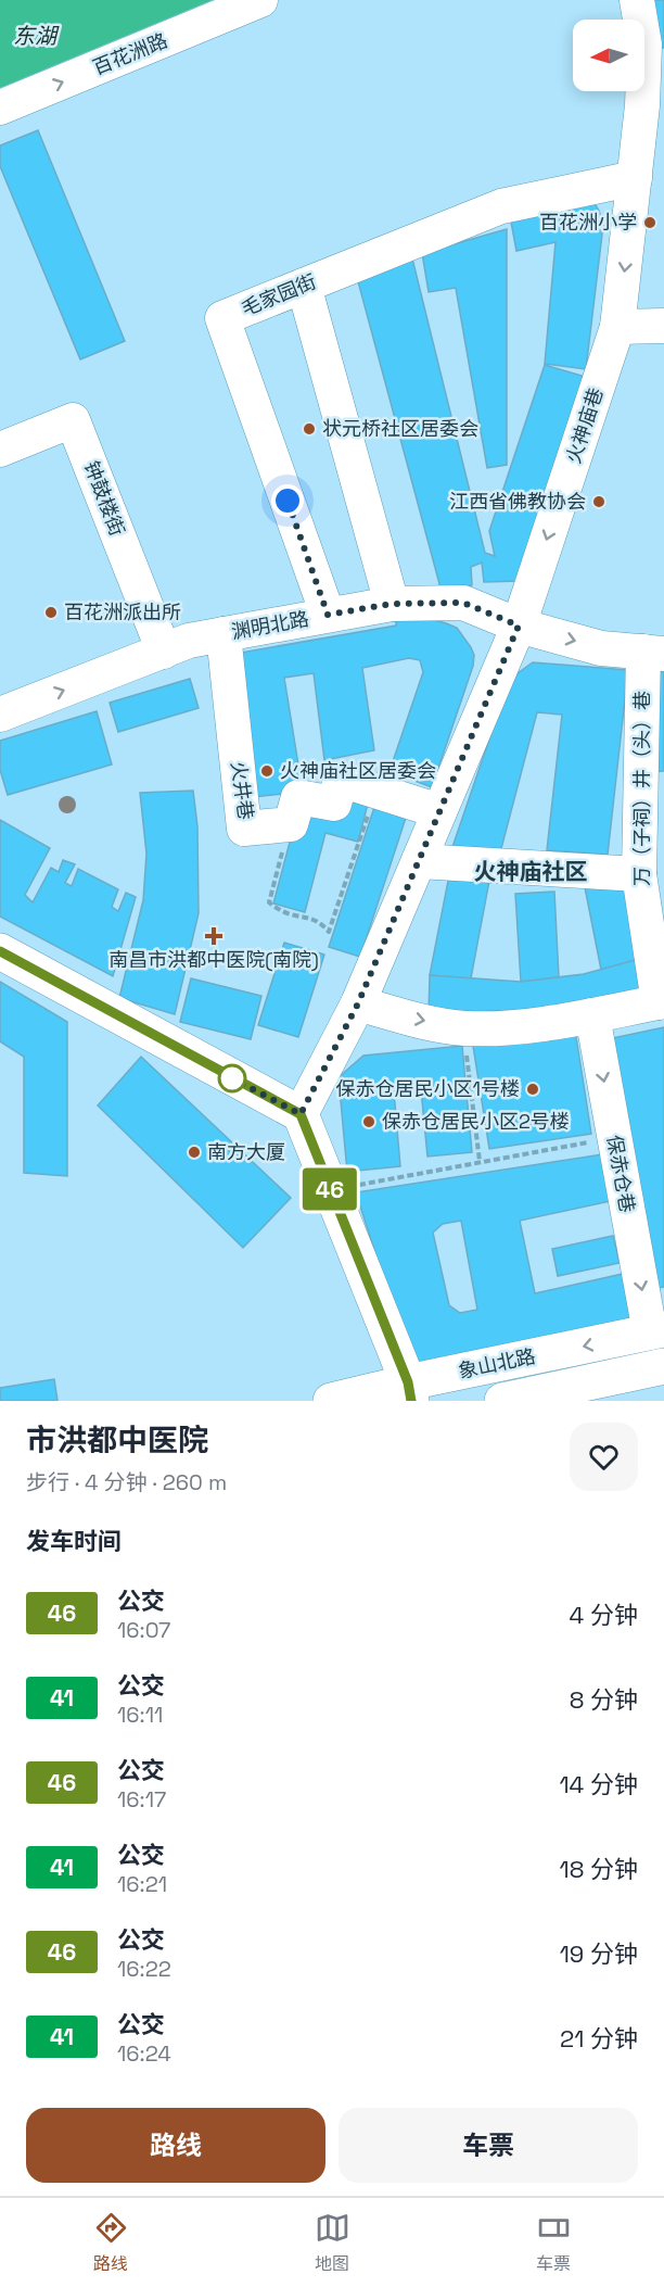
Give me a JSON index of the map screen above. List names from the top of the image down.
{
  "streets": {
    "main road": ["象山北路"],
    "street": [
      "百花洲路",
      "毛家园街",
      "火神庙巷",
      "钟鼓楼街",
      "渊明北路",
      "万（子祠）井（头）巷",
      "火井巷",
      "保赤仓巷"
    ]
  },
  "crossings": [
    ["毛家园街", "火神庙巷"],
    ["毛家园街", "渊明北路"],
    ["火神庙巷", "渊明北路"],
    ["钟鼓楼街", "渊明北路"],
    ["渊明北路", "万（子祠）井（头）巷"],
    ["渊明北路", "火井巷"],
    ["保赤仓巷", "象山北路"]
  ],
  "one_way": ["百花洲路", "火神庙巷", "保赤仓巷"],
  "districts": ["火神庙社区"],
  "water": ["东湖"],
  "places": {
    "other": [
      "百花洲小学",
      "状元桥社区居委会",
      "江西省佛教协会",
      "百花洲派出所",
      "火神庙社区居委会",
      "保赤仓居民小区1号楼",
      "保赤仓居民小区2号楼",
      "南方大厦"
    ],
    "health": ["南昌市洪都中医院(南院)"]
  },
  "lines": ["bus line 46"],
  "north": "left",
  "page": {
    "on_map": "46",
    "heading": [
      ["市洪都中医院", "步行 · 4 分钟 · 260 m"],
      "发车时间"
    ],
    "list": [
      {
        "mark": "46",
        "name": "公交",
        "note": "16:07",
        "value": "4 分钟"
      },
      {
        "mark": "41",
        "name": "公交",
        "note": "16:11",
        "value": "8 分钟"
      },
      {
        "mark": "46",
        "name": "公交",
        "note": "16:17",
        "value": "14 分钟"
      },
      {
        "mark": "41",
        "name": "公交",
        "note": "16:21",
        "value": "18 分钟"
      },
      {
        "mark": "46",
        "name": "公交",
        "note": "16:22",
        "value": "19 分钟"
      },
      {
        "mark": "41",
        "name": "公交",
        "note": "16:24",
        "value": "21 分钟"
      }
    ],
    "buttons": ["路线", "车票"],
    "tabs": ["路线", "地图", "车票"]
  }
}
